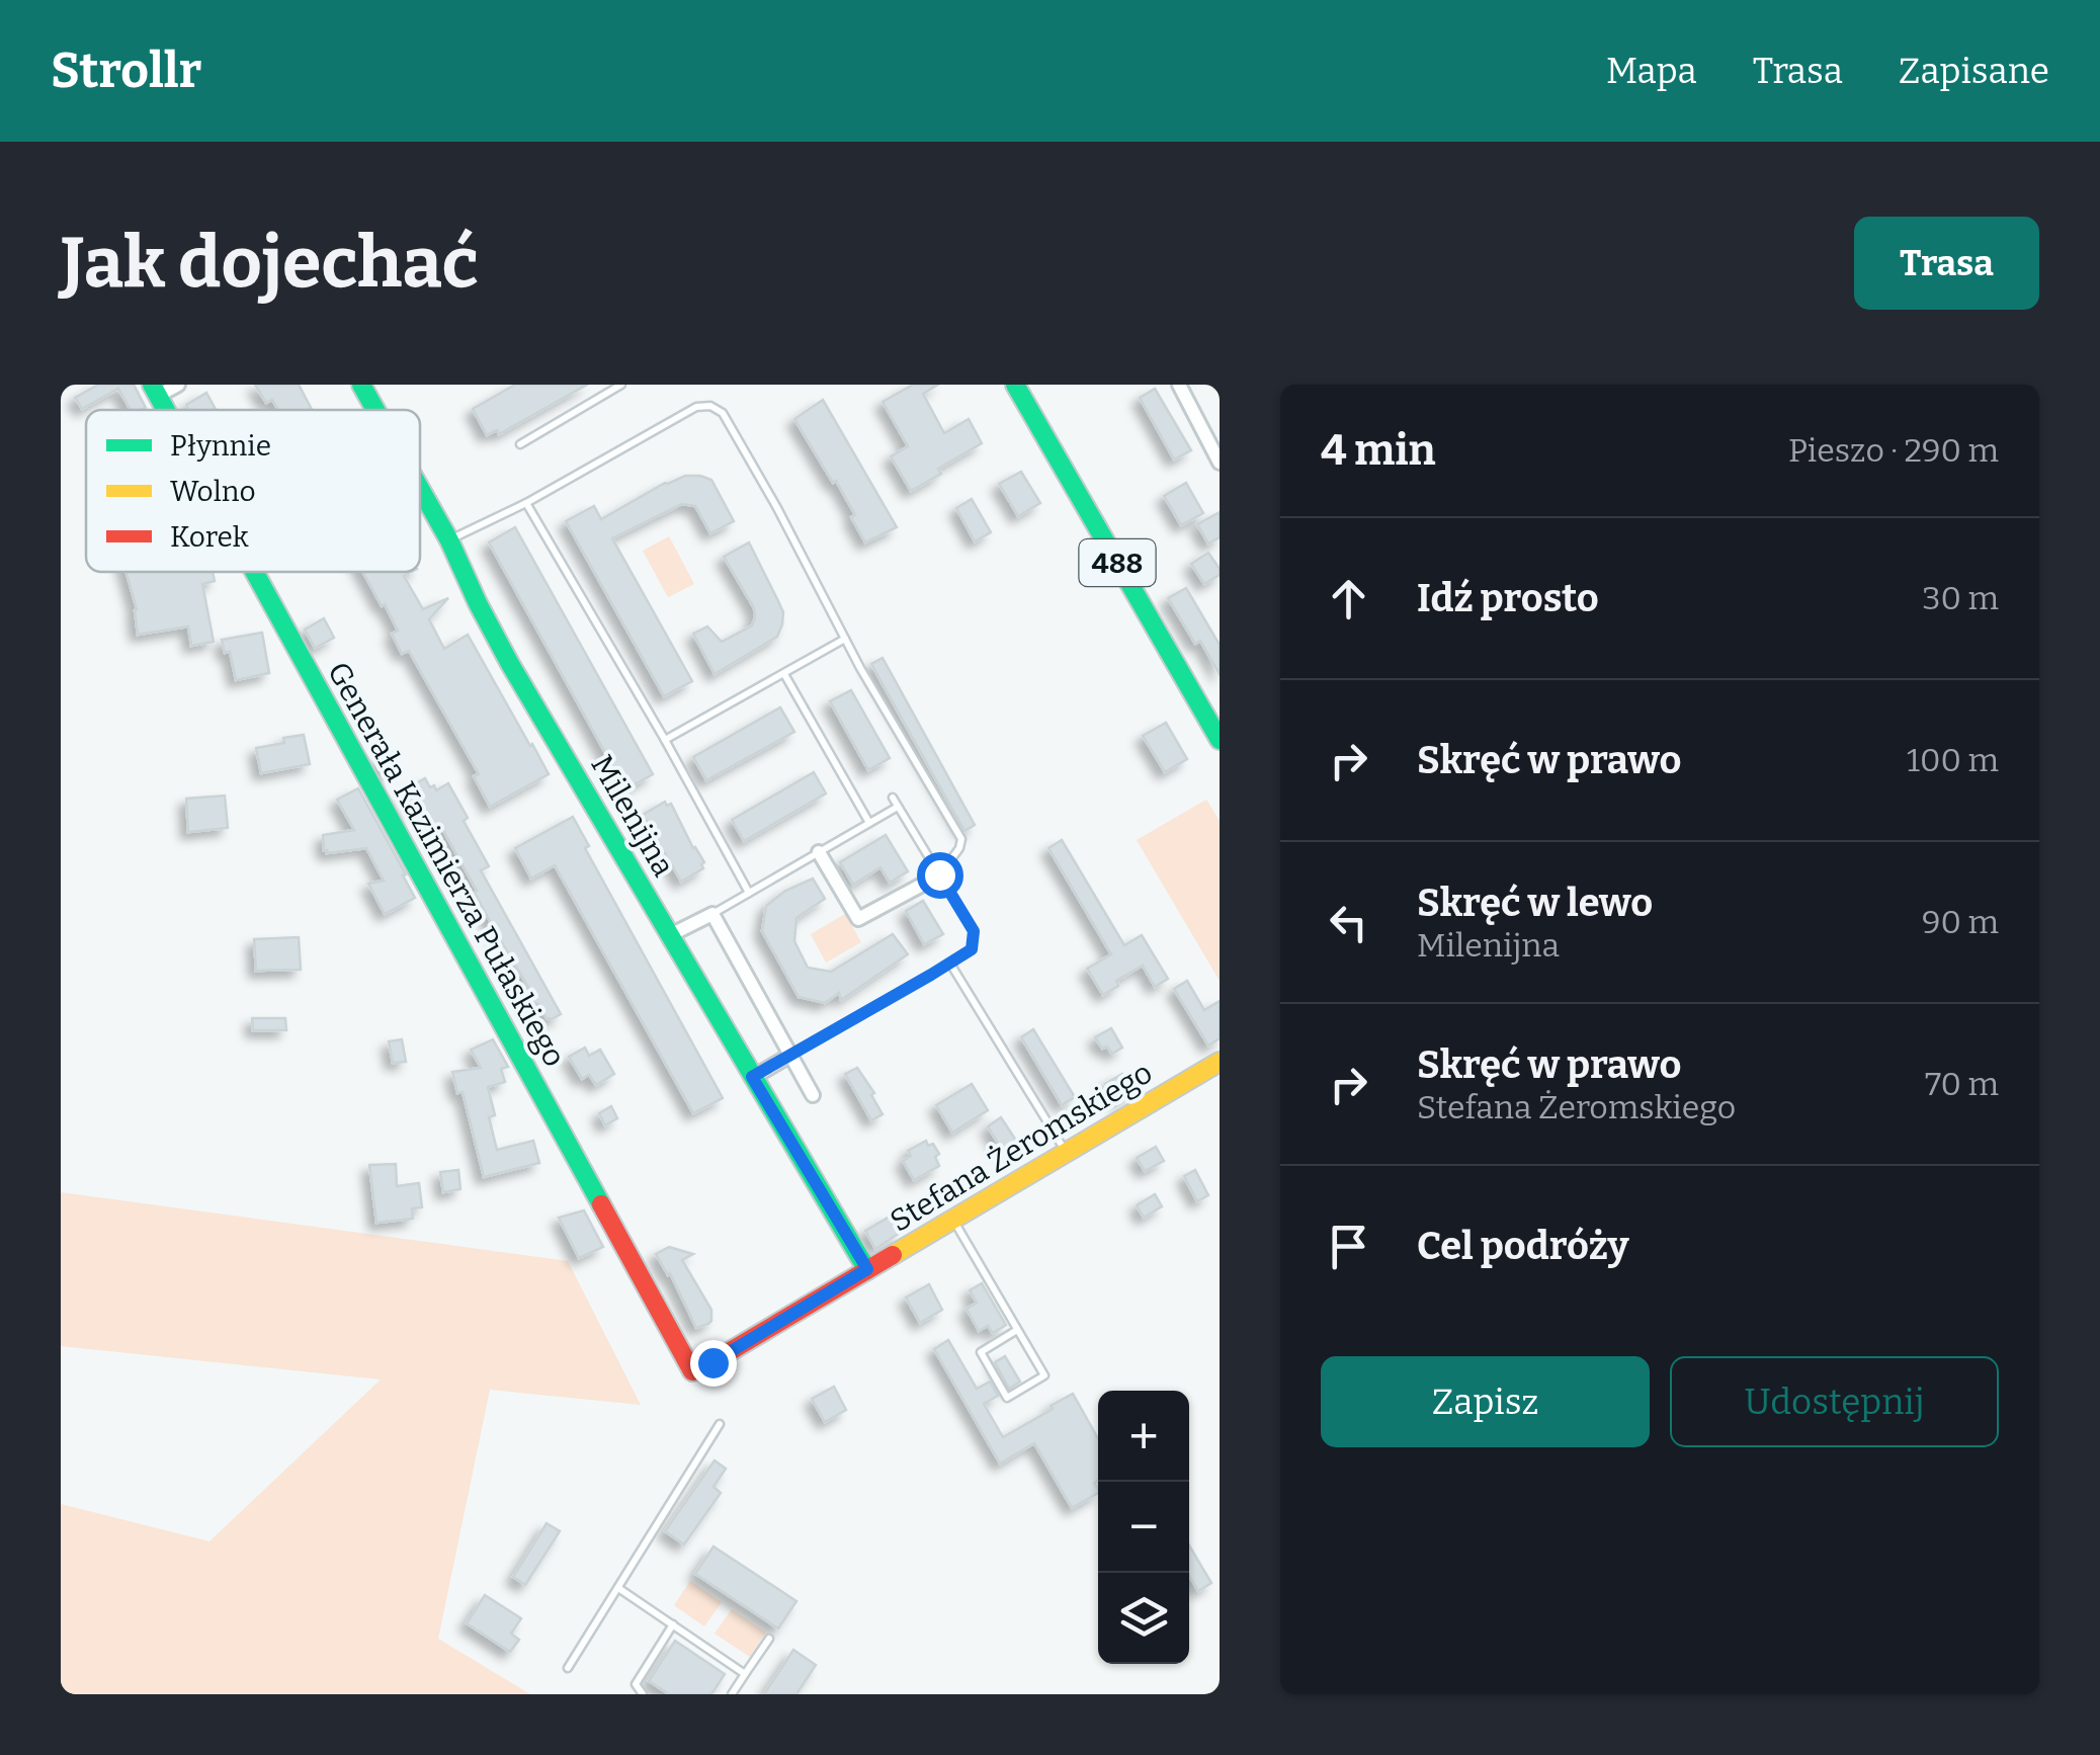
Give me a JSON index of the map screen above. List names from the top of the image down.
{
  "streets": {
    "street": [
      "488",
      "Milenijna",
      "Generała Kazimierza Pułaskiego",
      "Stefana Żeromskiego"
    ]
  },
  "crossings": [
    ["Milenijna", "Stefana Żeromskiego"],
    ["Generała Kazimierza Pułaskiego", "Stefana Żeromskiego"]
  ],
  "legend": ["Płynnie", "Wolno", "Korek"],
  "page": {
    "header": "Strollr",
    "nav": ["Mapa", "Trasa", "Zapisane"],
    "buttons": [
      "Trasa",
      ["Zapisz", "Udostępnij"]
    ],
    "title": "Jak dojechać",
    "heading": ["4 min", "Pieszo · 290 m"],
    "list": [
      ["Idź prosto", "30 m"],
      ["Skręć w prawo", "100 m"],
      ["Skręć w lewo", "Milenijna", "90 m"],
      ["Skręć w prawo", "Stefana Żeromskiego", "70 m"],
      "Cel podróży"
    ],
    "map_buttons": ["+", "−"]
  }
}
